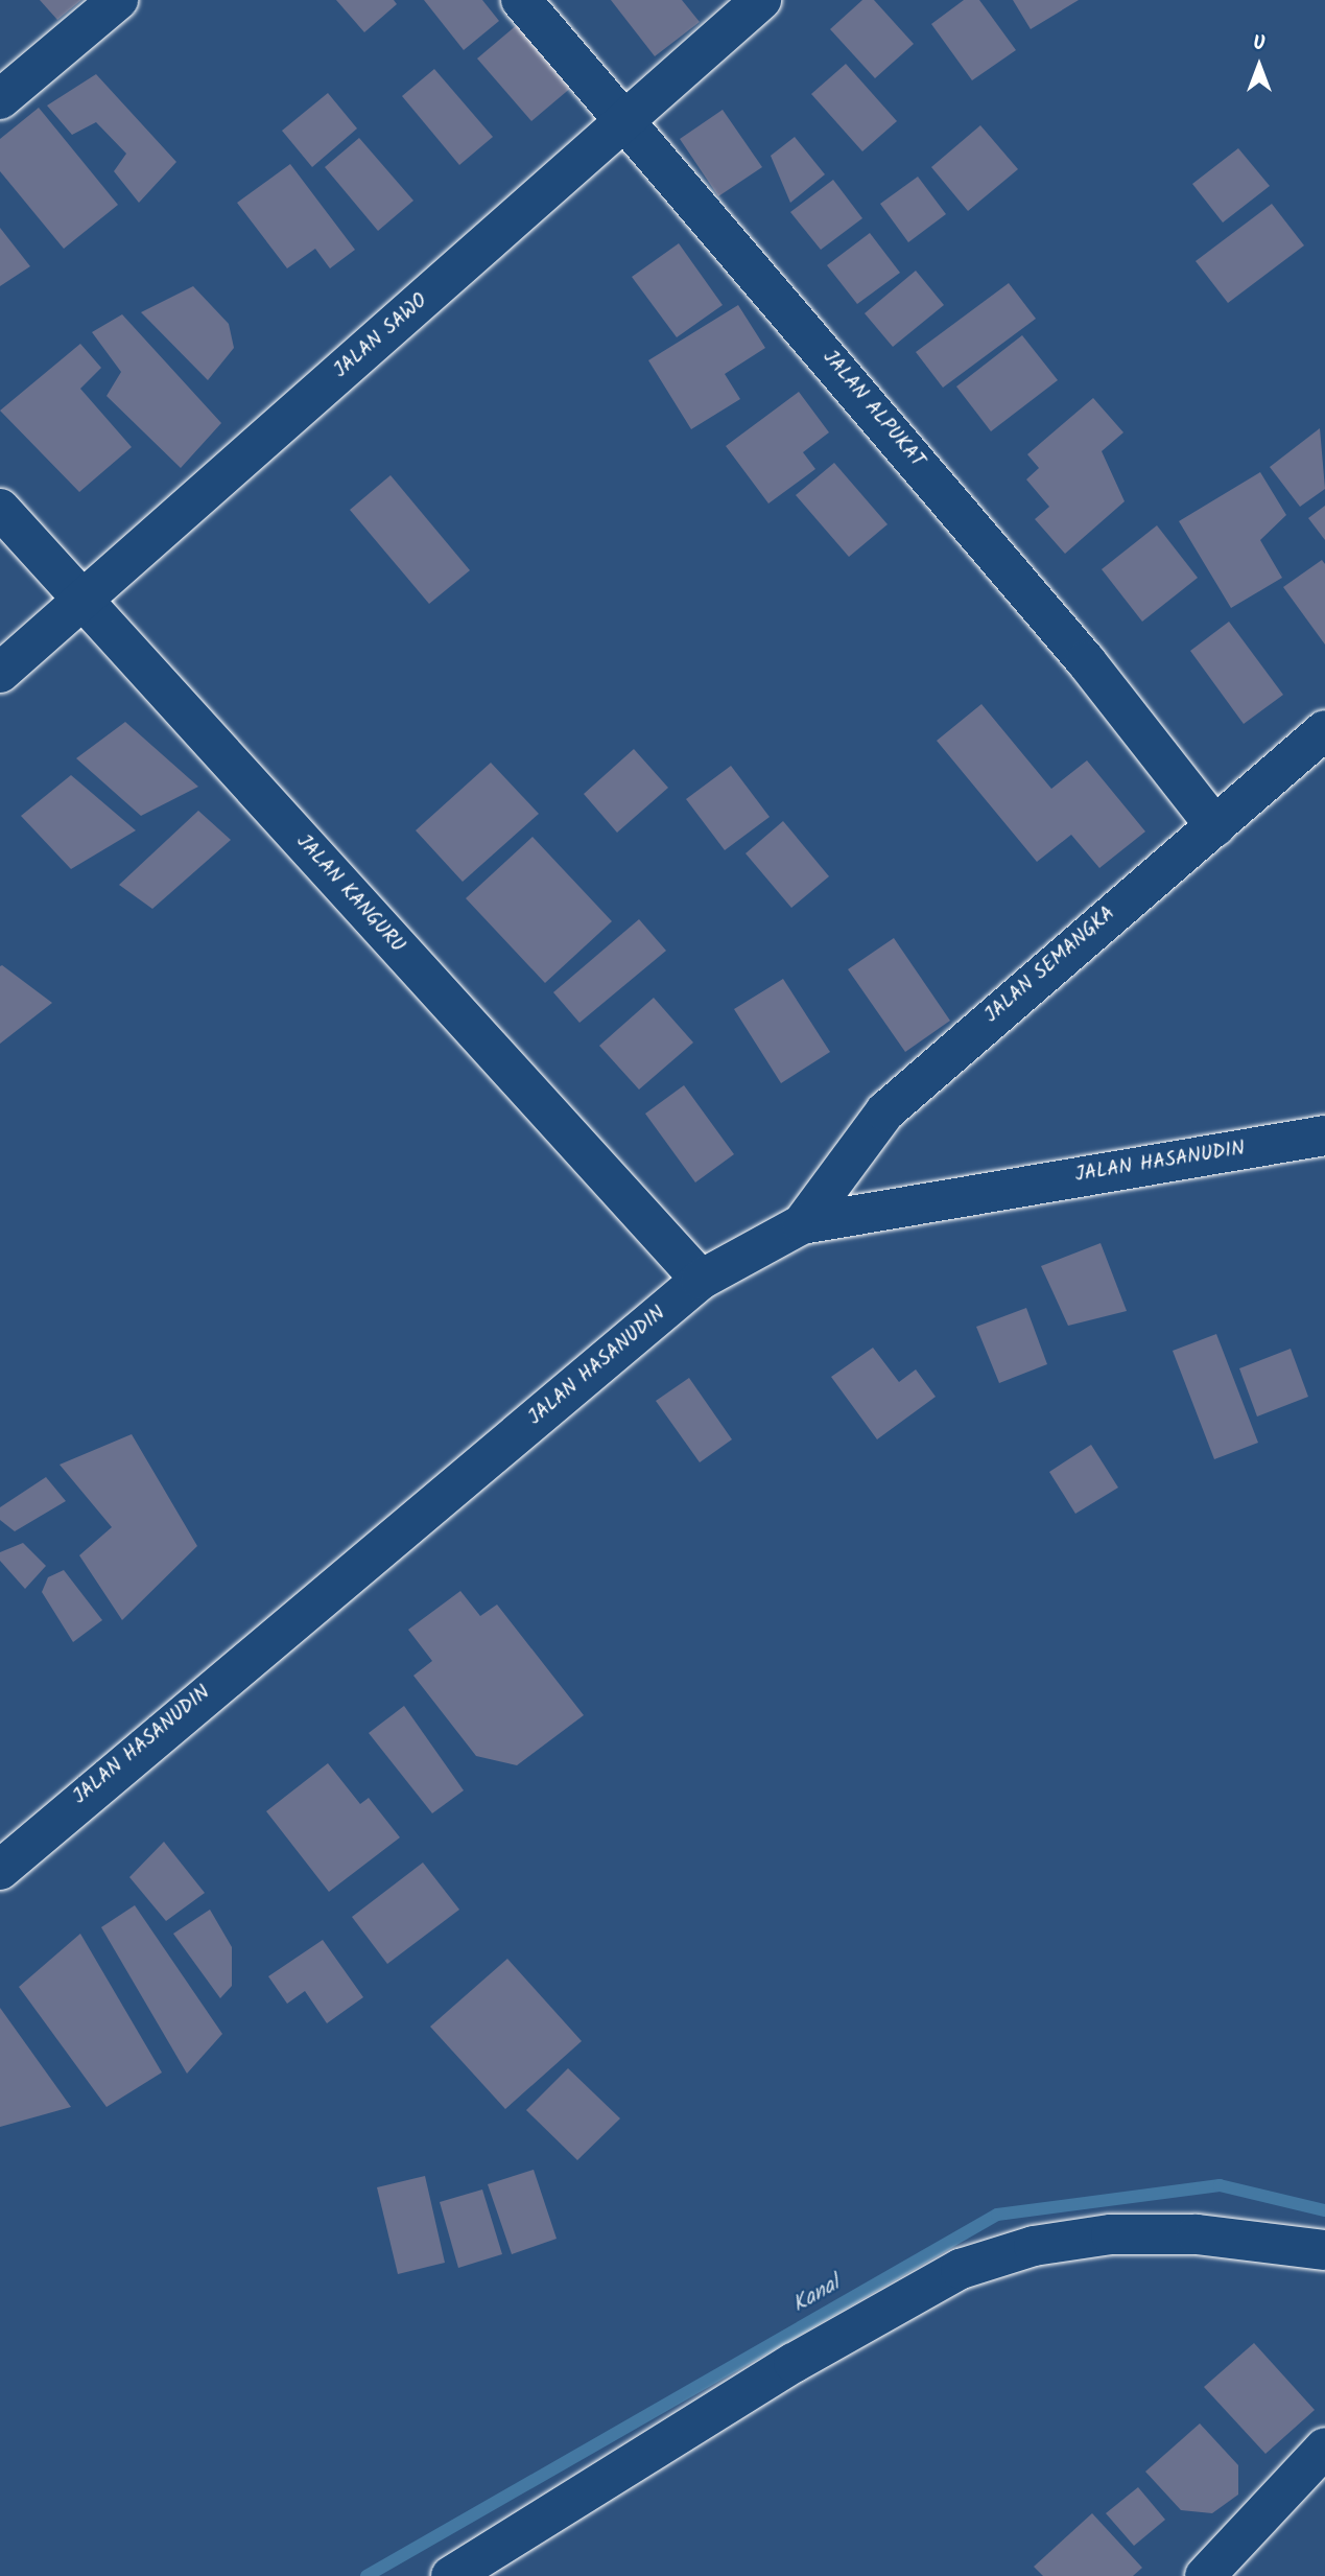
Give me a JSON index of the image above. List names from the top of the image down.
{
  "streets": {
    "street": [
      "JALAN SAWO",
      "JALAN ALPUKAT",
      "JALAN KANGURU",
      "JALAN SEMANGKA",
      "JALAN HASANUDIN"
    ]
  },
  "crossings": [
    ["JALAN SAWO", "JALAN ALPUKAT"],
    ["JALAN SAWO", "JALAN KANGURU"],
    ["JALAN ALPUKAT", "JALAN SEMANGKA"],
    ["JALAN KANGURU", "JALAN HASANUDIN"],
    ["JALAN SEMANGKA", "JALAN HASANUDIN"]
  ],
  "water": ["Kanal"],
  "north": "top"
}
